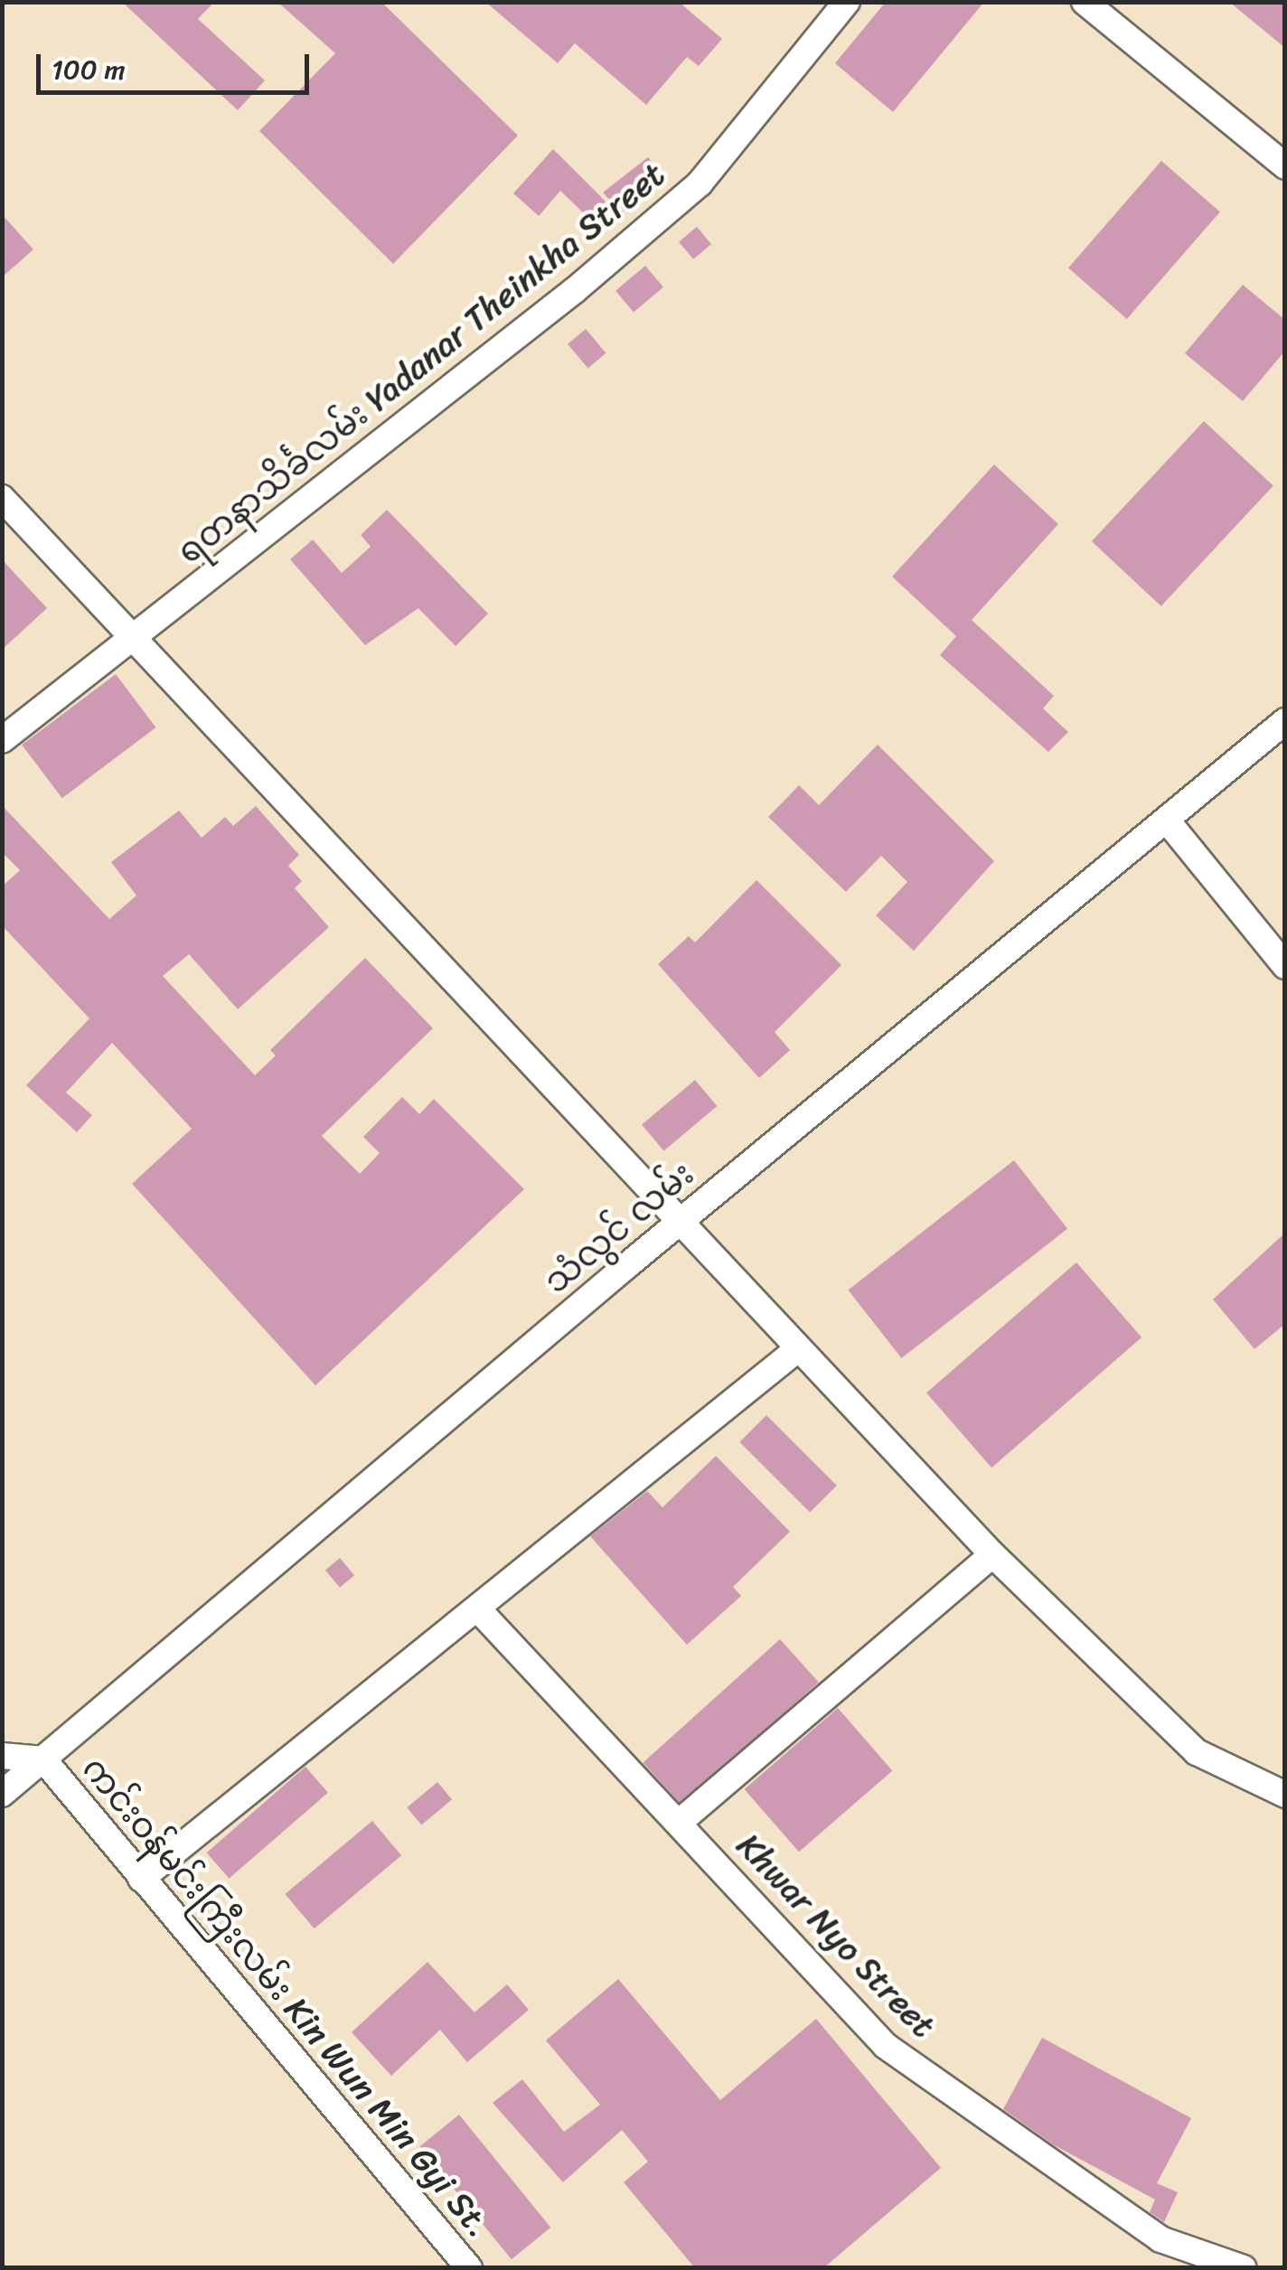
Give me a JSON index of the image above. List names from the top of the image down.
{
  "streets": {
    "street": [
      "ရတနာသိင်္ခလမ်း Yadanar Theinkha Street",
      "သံလွင် လမ်း",
      "Khwar Nyo Street",
      "ကင်းဝန်မင်းကြီးလမ်း Kin Wun Min Gyi St."
    ]
  },
  "crossings": [
    ["သံလွင် လမ်း", "ကင်းဝန်မင်းကြီးလမ်း Kin Wun Min Gyi St."]
  ],
  "scale_bar": "100 m"
}
